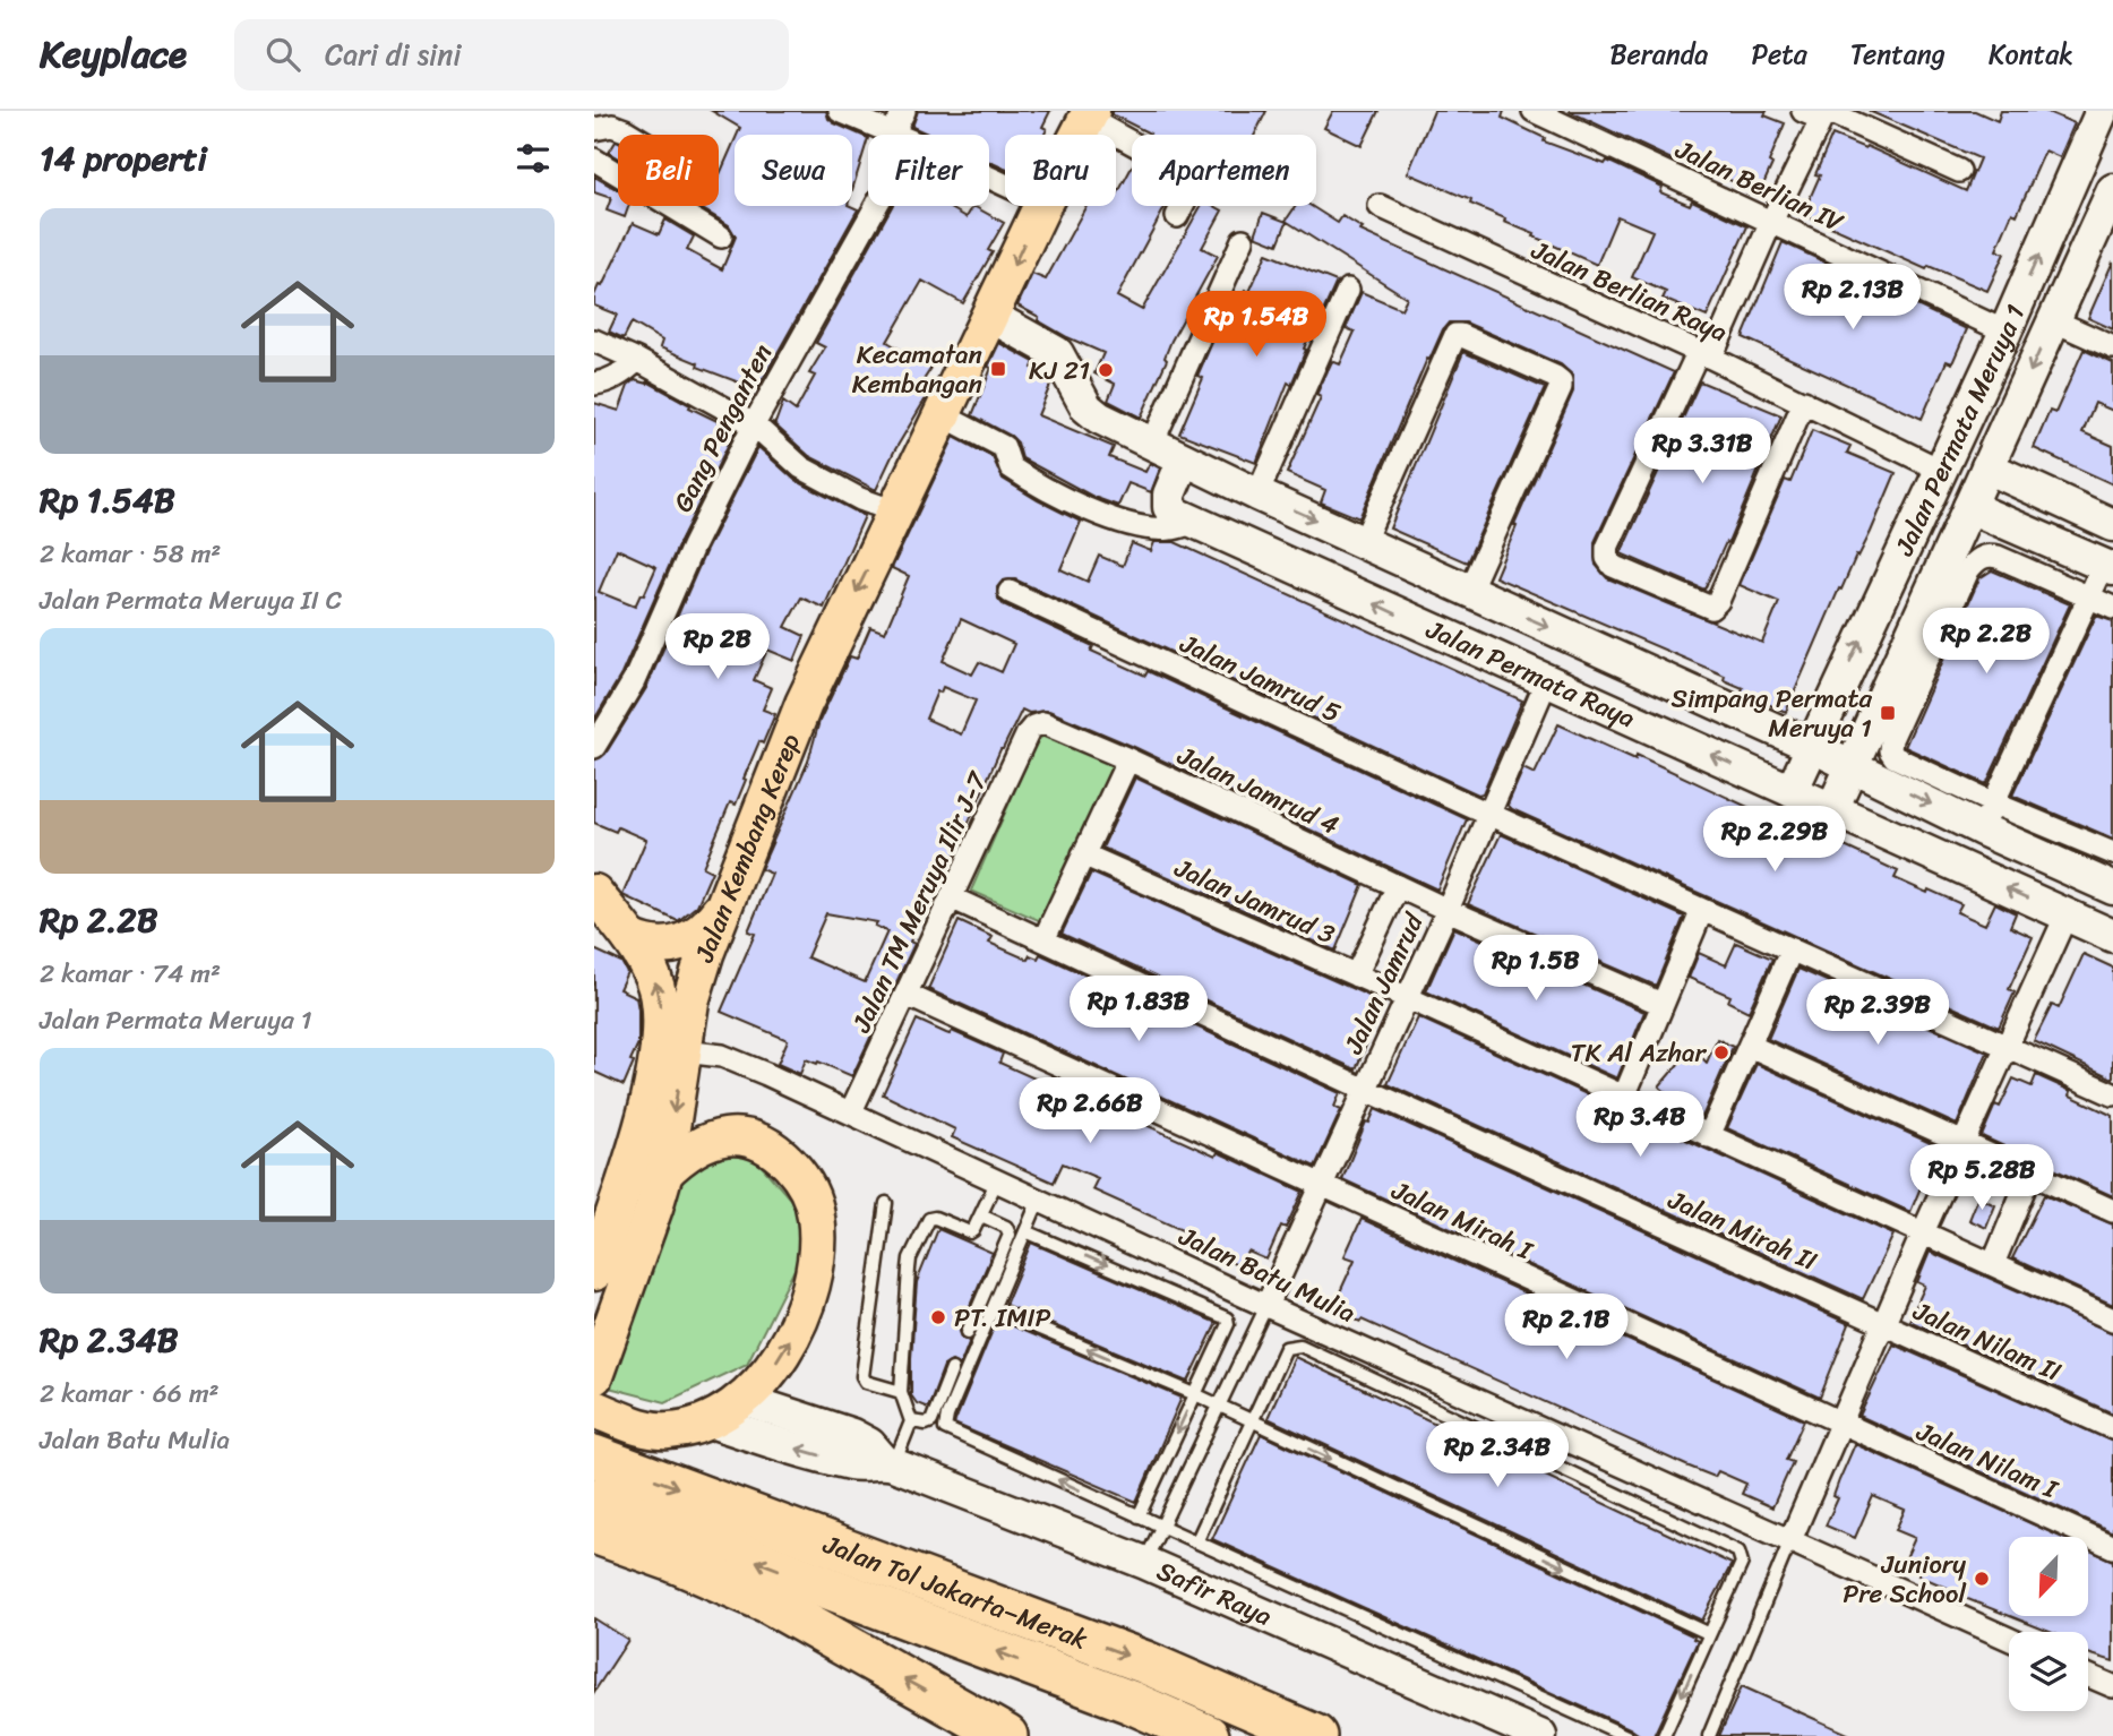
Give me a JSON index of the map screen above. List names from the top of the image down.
{
  "streets": {
    "highway": ["Jalan Tol Jakarta–Merak"],
    "main road": ["Jalan Kembang Kerep"],
    "street": [
      "Jalan Berlian IV",
      "Jalan Berlian Raya",
      "Gang Penganten",
      "Jalan Permata Meruya 1",
      "Jalan Permata Raya",
      "Jalan Jamrud 5",
      "Jalan Jamrud 4",
      "Jalan Jamrud 3",
      "Jalan TM Meruya Ilir J-7",
      "Jalan Jamrud",
      "Jalan Mirah I",
      "Jalan Mirah II",
      "Jalan Batu Mulia",
      "Jalan Nilam II",
      "Jalan Nilam I",
      "Safir Raya"
    ]
  },
  "crossings": [
    ["Jalan Berlian IV", "Jalan Permata Meruya 1"],
    ["Jalan Berlian Raya", "Jalan Permata Meruya 1"],
    ["Jalan Permata Meruya 1", "Jalan Permata Raya"],
    ["Jalan Permata Raya", "Jalan Kembang Kerep"],
    ["Jalan Permata Raya", "Jalan Jamrud"],
    ["Jalan Jamrud 5", "Jalan Jamrud"],
    ["Jalan Jamrud 4", "Jalan TM Meruya Ilir J-7"],
    ["Jalan Jamrud 4", "Jalan Jamrud"],
    ["Jalan Kembang Kerep", "Jalan Batu Mulia"],
    ["Jalan Jamrud 3", "Jalan Jamrud"],
    ["Jalan TM Meruya Ilir J-7", "Jalan Mirah I"],
    ["Jalan TM Meruya Ilir J-7", "Jalan Mirah II"],
    ["Jalan TM Meruya Ilir J-7", "Jalan Batu Mulia"],
    ["Jalan Jamrud", "Jalan Mirah I"],
    ["Jalan Jamrud", "Jalan Mirah II"],
    ["Jalan Jamrud", "Jalan Batu Mulia"],
    ["Jalan Mirah I", "Jalan Nilam I"],
    ["Jalan Mirah II", "Jalan Nilam II"]
  ],
  "one_way": ["Jalan Kembang Kerep"],
  "places": {
    "transit": ["Kecamatan Kembangan", "Simpang Permata Meruya 1"],
    "other": [
      "KJ 21",
      "TK Al Azhar",
      "PT. IMIP",
      "Juniory Pre School"
    ]
  },
  "north": "bottom left",
  "page": {
    "header": "Keyplace",
    "search": "Cari di sini",
    "nav": [
      "Beranda",
      "Peta",
      "Tentang",
      "Kontak"
    ],
    "heading": "14 properti",
    "chip": [
      "Beli",
      "Sewa",
      "Filter",
      "Baru",
      "Apartemen"
    ],
    "list": [
      {
        "name": "Rp 1.54B",
        "note": "2 kamar · 58 m² · Jalan Permata Meruya II C"
      },
      {
        "name": "Rp 2.2B",
        "note": "2 kamar · 74 m² · Jalan Permata Meruya 1"
      },
      {
        "name": "Rp 2.34B",
        "note": "2 kamar · 66 m² · Jalan Batu Mulia"
      }
    ],
    "price": [
      "Rp 2.13B",
      "Rp 1.54B",
      "Rp 3.31B",
      "Rp 2.2B",
      "Rp 2B",
      "Rp 2.29B",
      "Rp 1.5B",
      "Rp 1.83B",
      "Rp 2.39B",
      "Rp 2.66B",
      "Rp 3.4B",
      "Rp 5.28B",
      "Rp 2.1B",
      "Rp 2.34B"
    ]
  }
}
